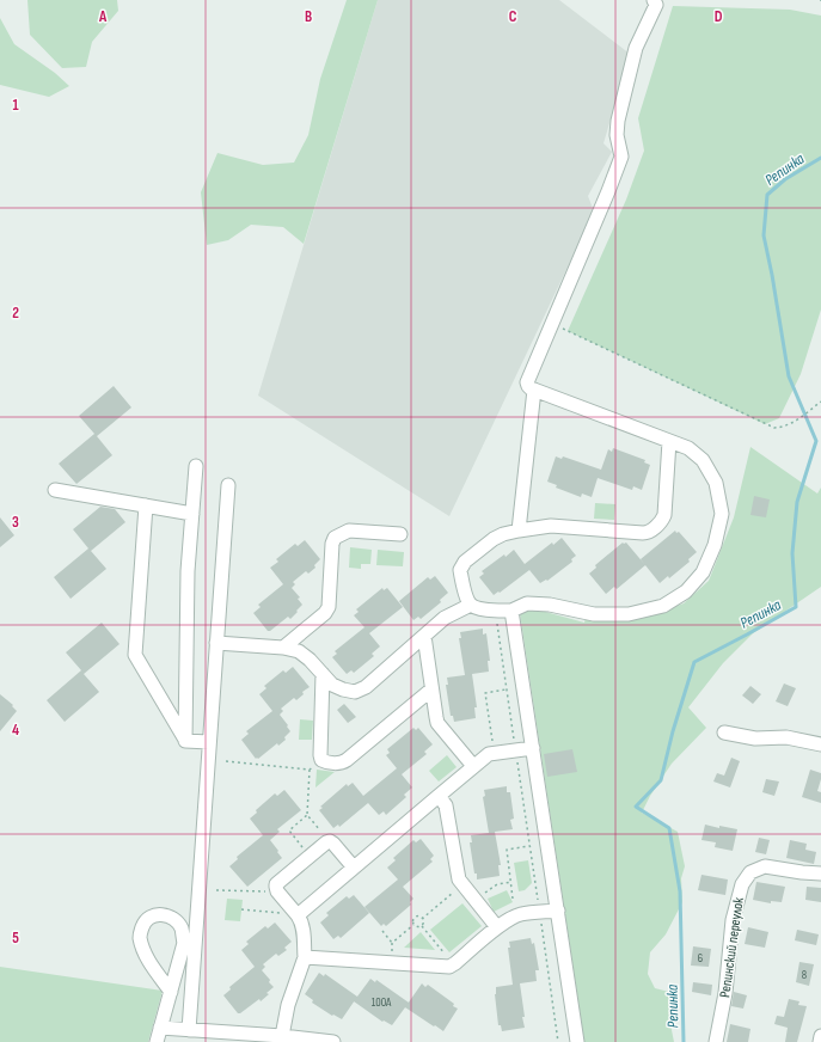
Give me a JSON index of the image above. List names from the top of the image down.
{
  "streets": {
    "street": ["Репинский переулок"]
  },
  "water": ["Репинка"],
  "house_numbers": ["6", "8", "100А"],
  "grid": {
    "columns": [
      "A",
      "B",
      "C",
      "D"
    ],
    "rows": [
      "1",
      "2",
      "3",
      "4",
      "5"
    ]
  }
}
